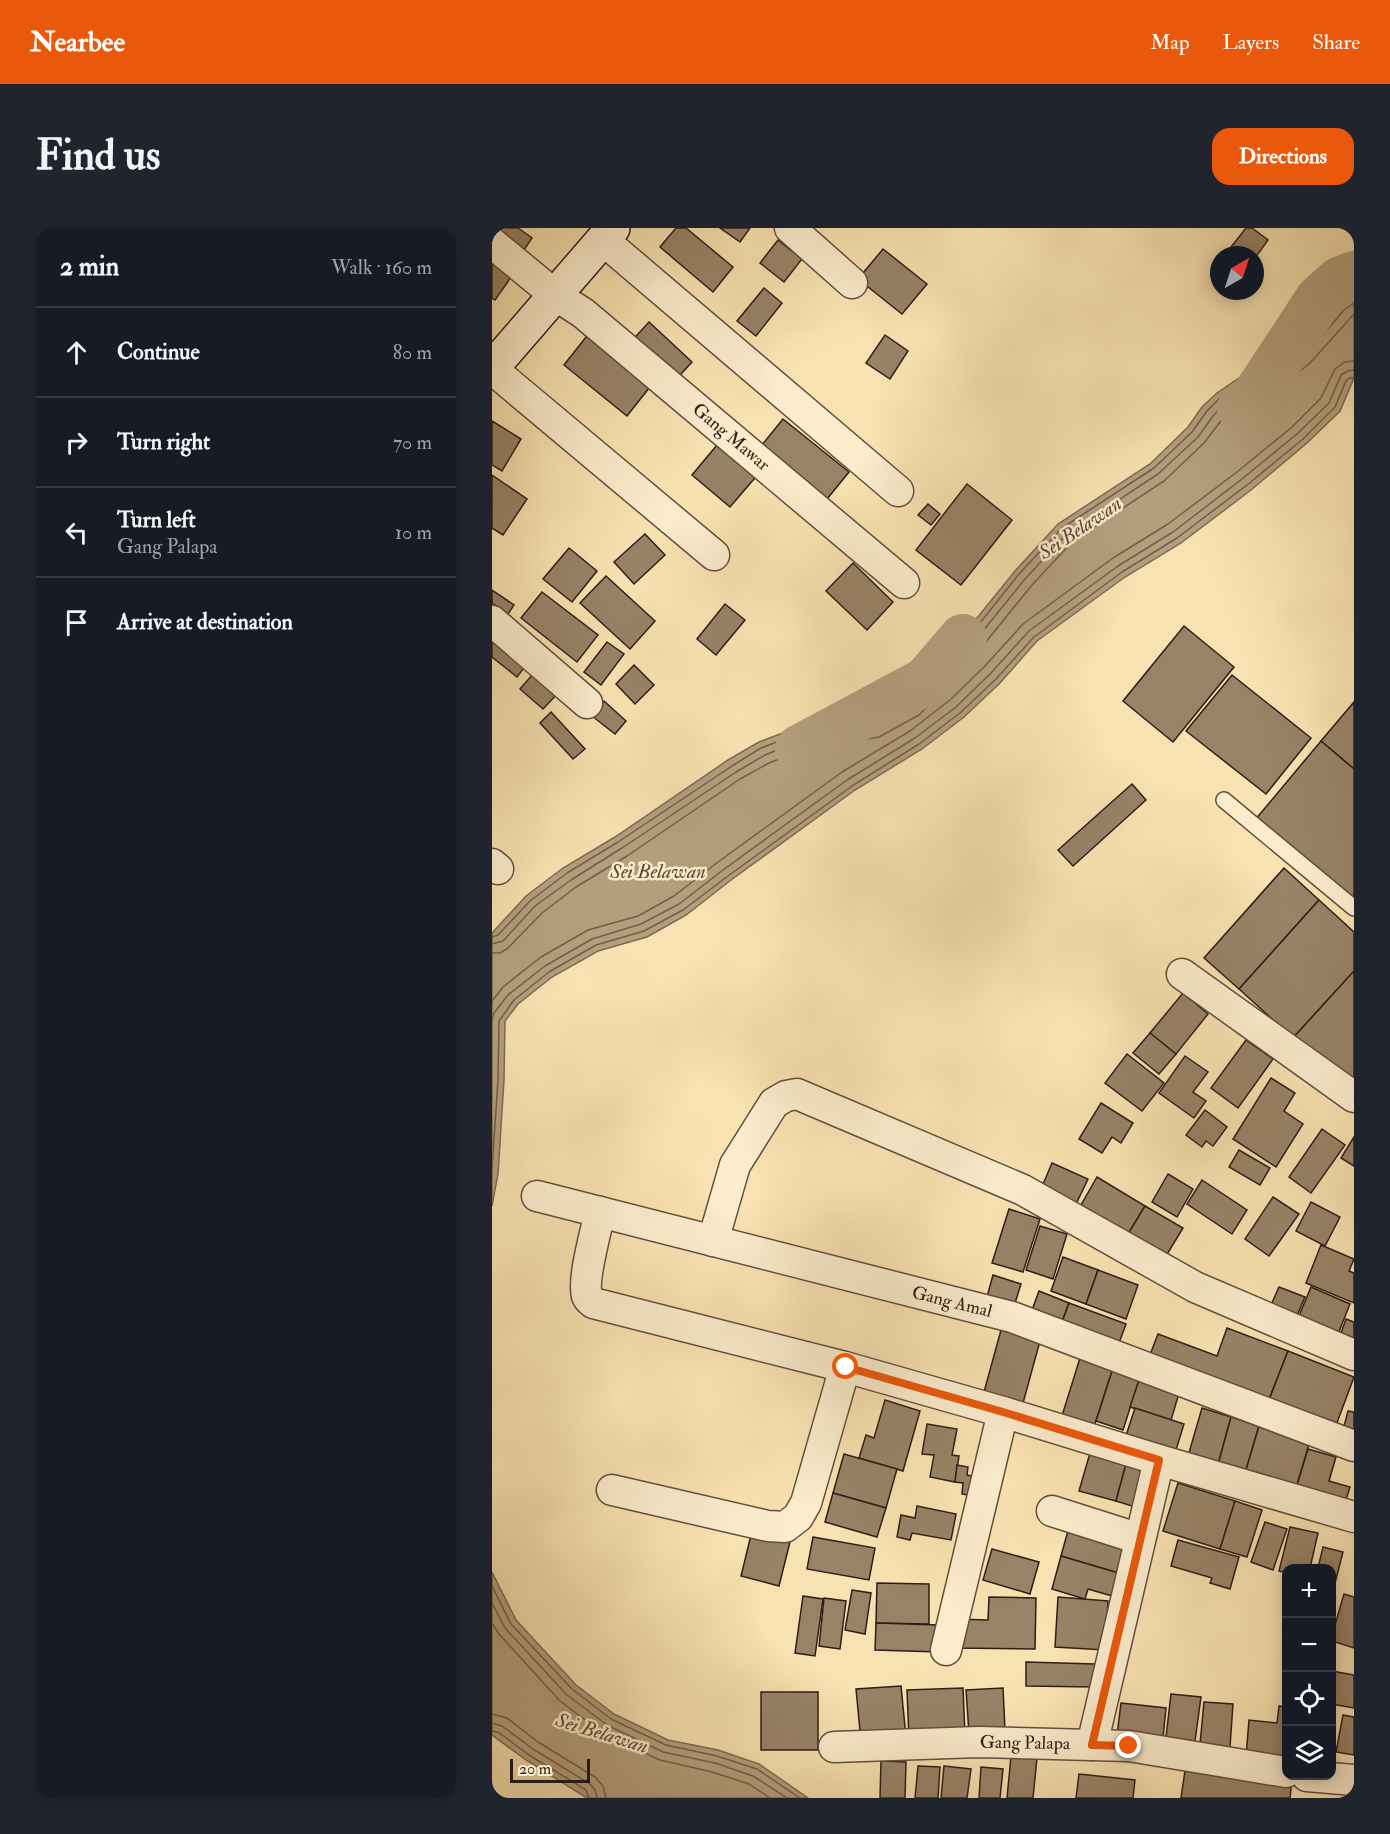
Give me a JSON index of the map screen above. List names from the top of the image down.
{
  "streets": {
    "street": ["Gang Mawar", "Gang Amal", "Gang Palapa"]
  },
  "water": ["Sei Belawan"],
  "scale_bar": "20 m",
  "north": "top right",
  "page": {
    "header": "Nearbee",
    "nav": ["Map", "Layers", "Share"],
    "buttons": "Directions",
    "title": "Find us",
    "heading": ["2 min", "Walk · 160 m"],
    "list": [
      ["Continue", "80 m"],
      ["Turn right", "70 m"],
      ["Turn left", "Gang Palapa", "10 m"],
      "Arrive at destination"
    ],
    "map_buttons": ["+", "−"],
    "scale": "20 m"
  }
}
